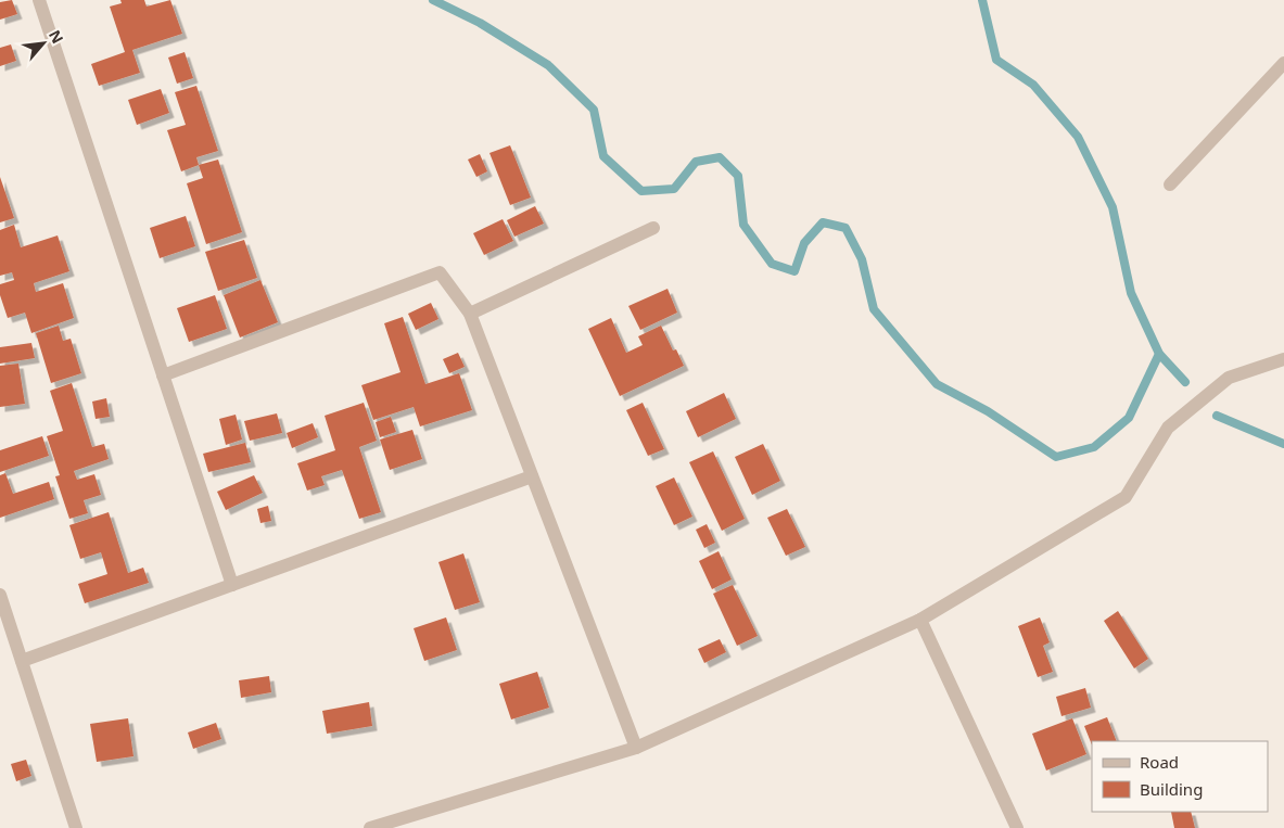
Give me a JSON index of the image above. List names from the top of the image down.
{
  "legend": ["Road", "Building"],
  "north": "top right"
}
